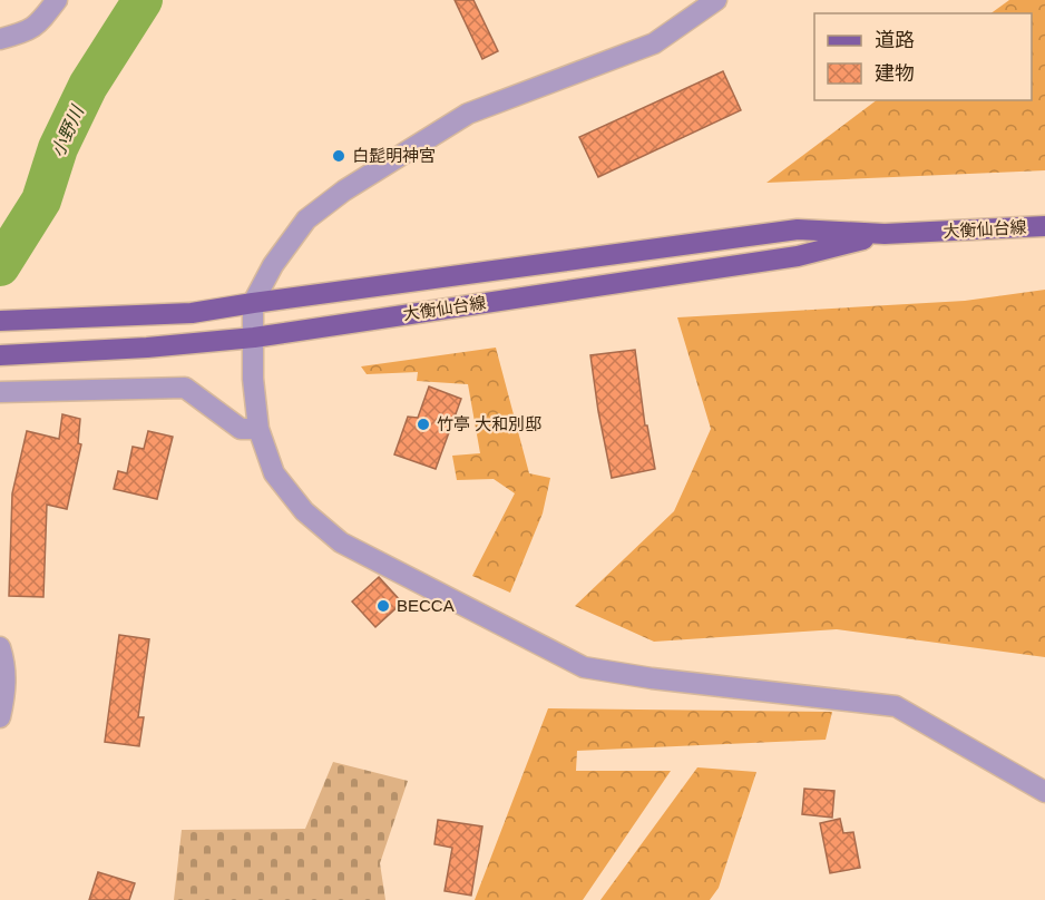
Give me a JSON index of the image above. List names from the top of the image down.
{
  "streets": {
    "main road": ["大衡仙台線"]
  },
  "water": ["小野川"],
  "places": ["白髭明神宮", "竹亭 大和別邸", "BECCA"],
  "legend": ["道路", "建物"]
}
